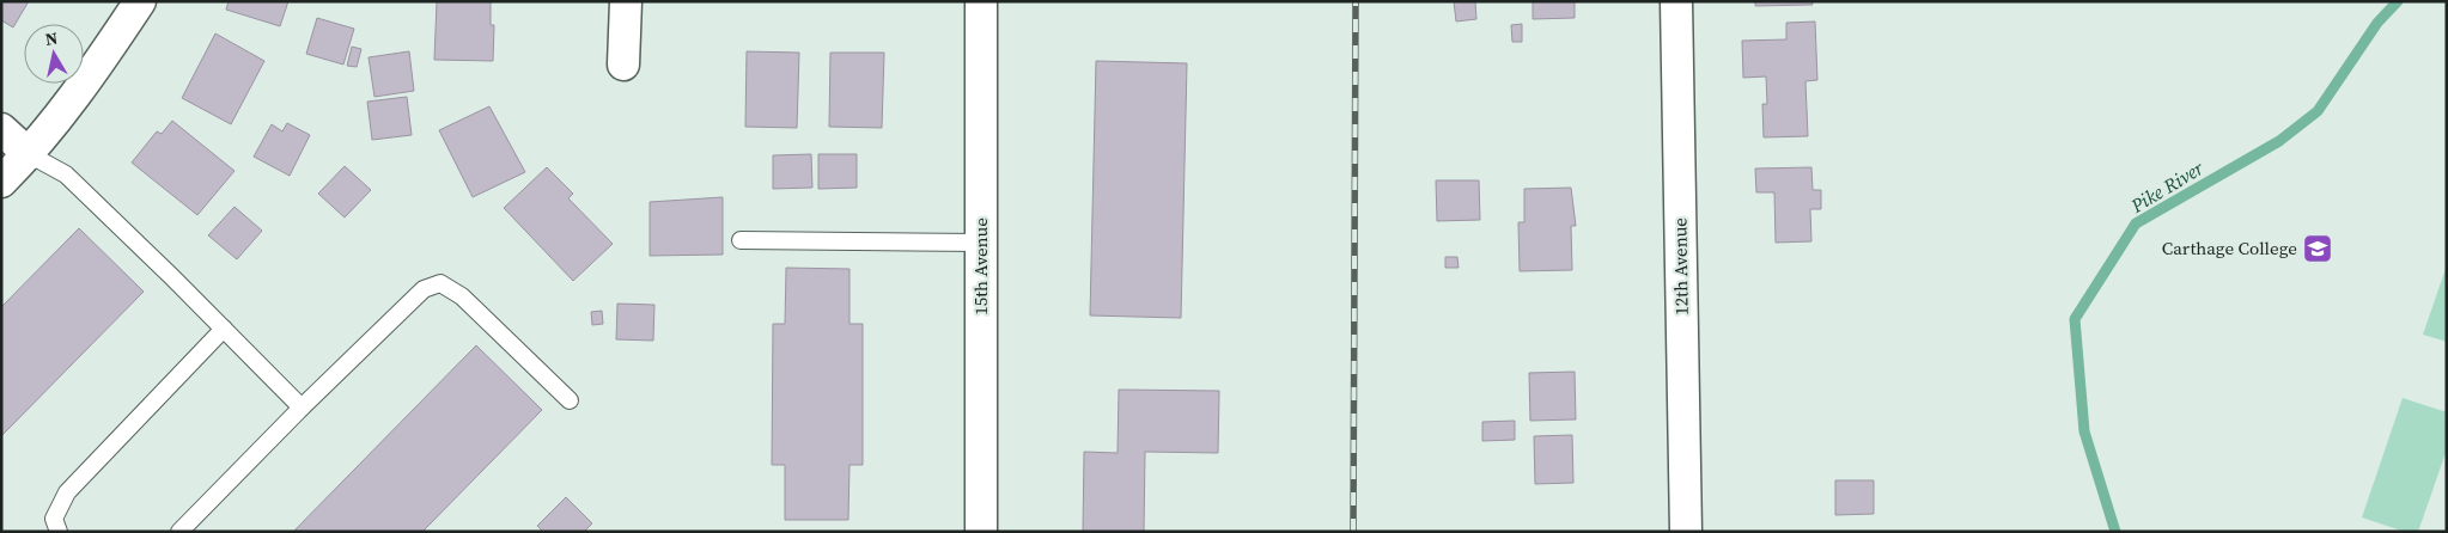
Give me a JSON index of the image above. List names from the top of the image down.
{
  "streets": {
    "street": ["15th Avenue", "12th Avenue"]
  },
  "water": ["Pike River"],
  "places": {
    "school or university": ["Carthage College"]
  },
  "north": "top"
}
